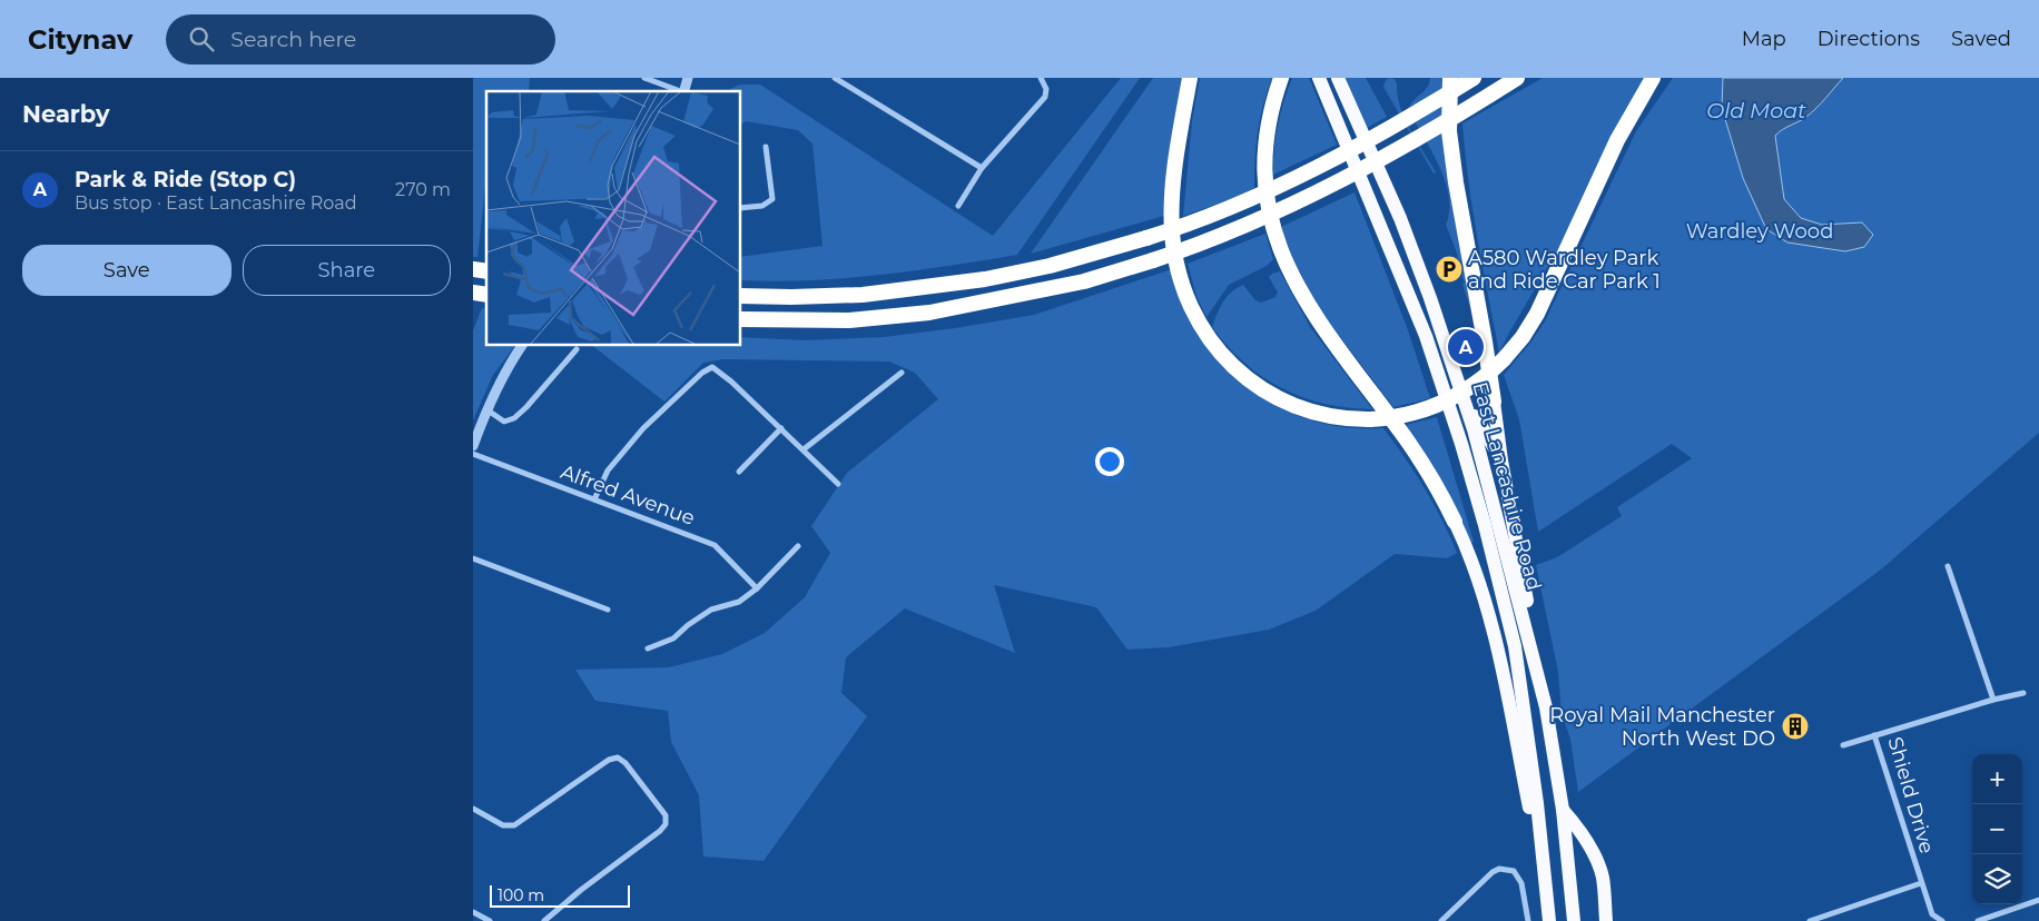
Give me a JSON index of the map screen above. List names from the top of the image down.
{
  "streets": {
    "highway": ["East Lancashire Road"],
    "street": ["Alfred Avenue", "Shield Drive"]
  },
  "water": ["Old Moat"],
  "parks": ["Wardley Wood"],
  "places": {
    "parking": ["A580 Wardley Park and Ride Car Park 1"],
    "building": ["Royal Mail Manchester North West DO"]
  },
  "scale_bar": "100 m",
  "page": {
    "header": "Citynav",
    "search": "Search here",
    "nav": ["Map", "Directions", "Saved"],
    "heading": "Nearby",
    "list": [
      {
        "mark": "A",
        "name": "Park & Ride (Stop C)",
        "note": "Bus stop · East Lancashire Road",
        "value": "270 m"
      }
    ],
    "buttons": ["Save", "Share"],
    "pins": "A",
    "map_buttons": ["+", "−"],
    "scale": "100 m"
  }
}
